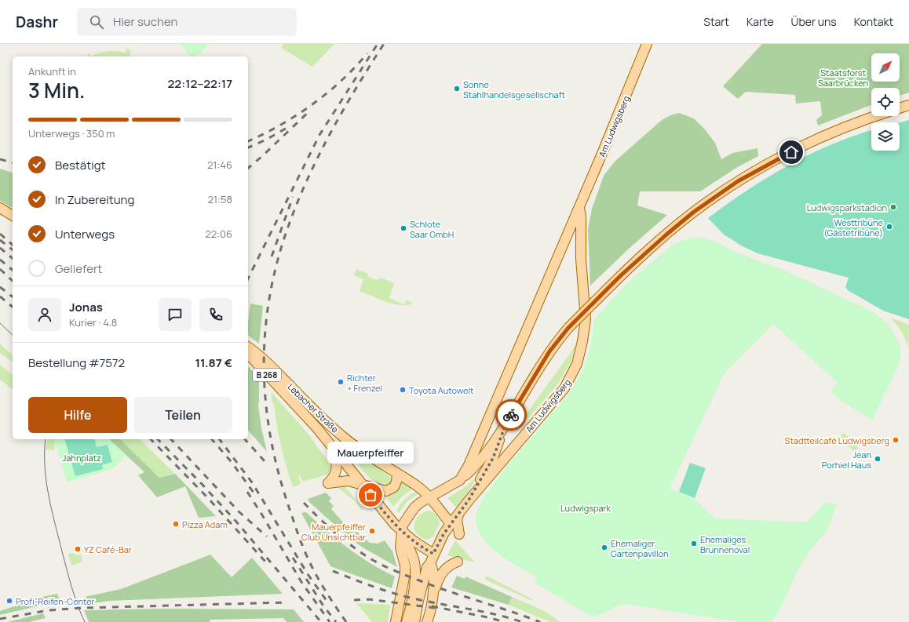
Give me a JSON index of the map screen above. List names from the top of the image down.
{
  "streets": {
    "main road": ["Am Ludwigsberg", "B 268", "Lebacher Straße"]
  },
  "crossings": [
    ["Am Ludwigsberg", "Lebacher Straße"]
  ],
  "parks": ["Staatsforst Saarbrücken", "Jahnplatz", "Ludwigspark"],
  "places": [
    "Sonne Stahlhandelsgesellschaft",
    "Ludwigsparkstadion",
    "Westtribüne (Gästetribüne)",
    "Schlote Saar GmbH",
    "Richter + Frenzel",
    "Toyota Autowelt",
    "Stadtteilcafé Ludwigsberg",
    "Jean Porhiel Haus",
    "Mauerpfeiffer",
    "Pizza Adam",
    "Mauerpfeiffer Club Unsichtbar",
    "Ehemaliges Brunnenoval",
    "Ehemaliger Gartenpavillon",
    "YZ Café-Bar",
    "Profi-Reifen-Center"
  ],
  "north": "top right",
  "page": {
    "header": "Dashr",
    "search": "Hier suchen",
    "nav": [
      "Start",
      "Karte",
      "Über uns",
      "Kontakt"
    ],
    "heading": ["3 Min.", "Ankunft in", "22:12–22:17"],
    "panel": [
      "Jonas",
      "Kurier · 4.8",
      "Bestellung #7572",
      "11.87 €"
    ],
    "bar": "Unterwegs · 350 m",
    "list": [
      ["Bestätigt", "21:46"],
      ["In Zubereitung", "21:58"],
      ["Unterwegs", "22:06"],
      "Geliefert"
    ],
    "buttons": ["Hilfe", "Teilen"],
    "bubble": "Mauerpfeiffer"
  }
}
